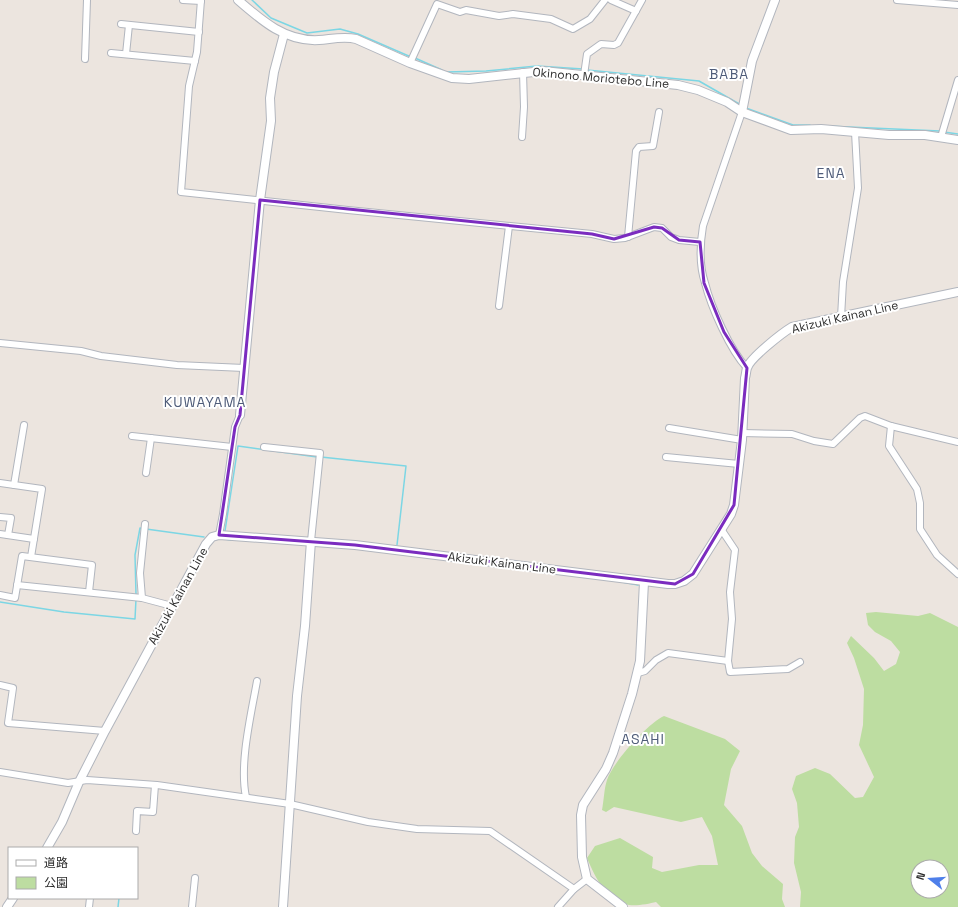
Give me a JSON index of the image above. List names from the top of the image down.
{
  "streets": {
    "main road": ["Okinono Moriotebo Line", "Akizuki Kainan Line"]
  },
  "districts": [
    "BABA",
    "ENA",
    "KUWAYAMA",
    "ASAHI"
  ],
  "legend": ["道路", "公園"],
  "north": "left"
}
